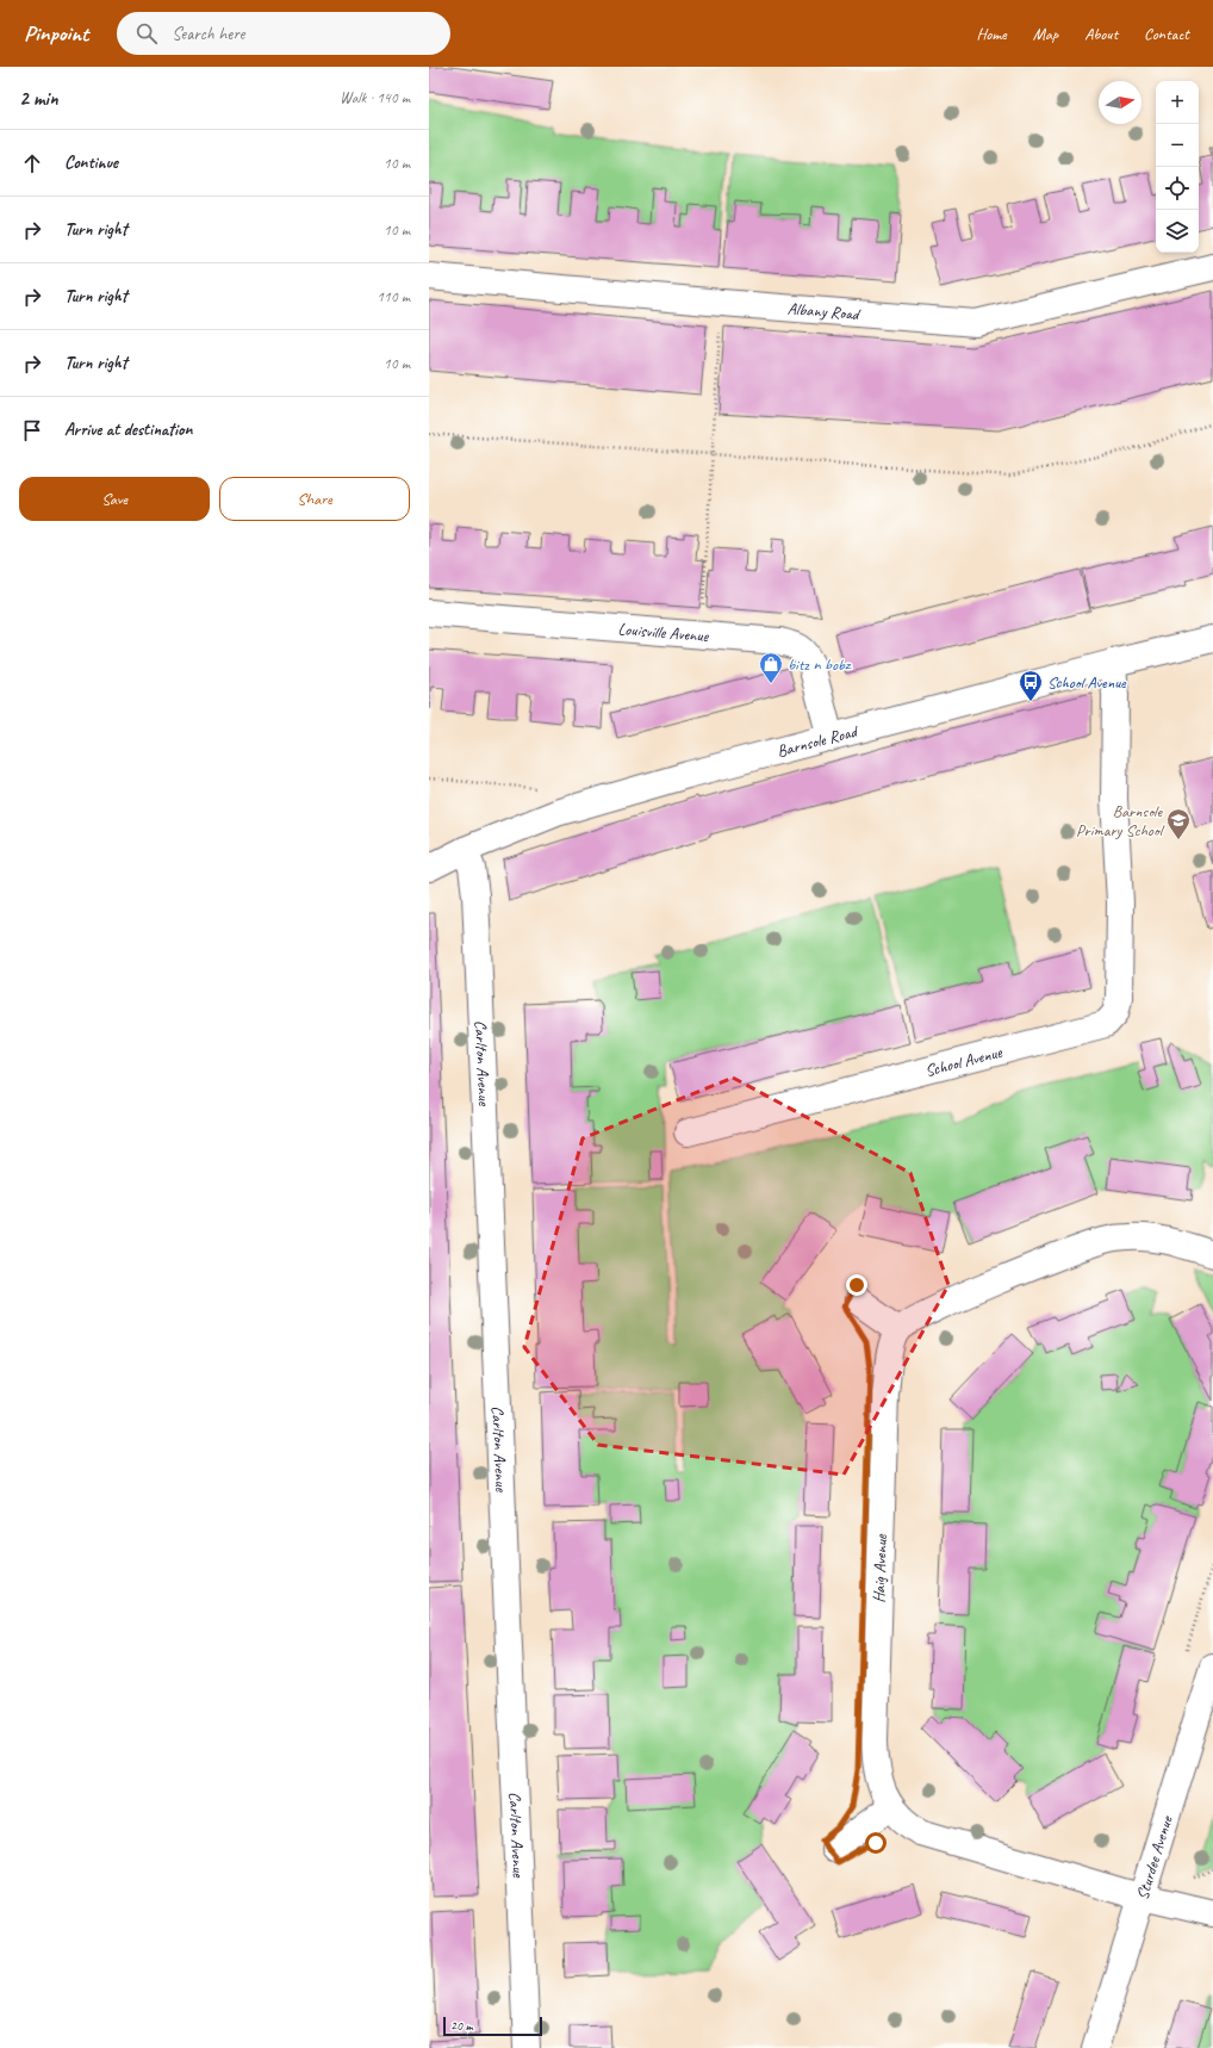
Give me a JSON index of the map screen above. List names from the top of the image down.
{
  "streets": {
    "street": [
      "Albany Road",
      "Louisville Avenue",
      "Barnsole Road",
      "School Avenue",
      "Carlton Avenue",
      "Haig Avenue",
      "Sturdee Avenue"
    ]
  },
  "crossings": [
    ["Louisville Avenue", "Barnsole Road"],
    ["Barnsole Road", "School Avenue"],
    ["Barnsole Road", "Carlton Avenue"],
    ["Haig Avenue", "Sturdee Avenue"]
  ],
  "places": {
    "shop": ["bitz n bobz"],
    "bus stop": ["School Avenue"],
    "school or university": ["Barnsole Primary School"]
  },
  "scale_bar": "20 m",
  "north": "right",
  "page": {
    "header": "Pinpoint",
    "search": "Search here",
    "nav": [
      "Home",
      "Map",
      "About",
      "Contact"
    ],
    "heading": ["2 min", "Walk · 140 m"],
    "map_buttons": ["+", "−"],
    "list": [
      ["Continue", "10 m"],
      ["Turn right", "10 m"],
      ["Turn right", "110 m"],
      ["Turn right", "10 m"],
      "Arrive at destination"
    ],
    "buttons": ["Save", "Share"],
    "scale": "20 m"
  }
}
